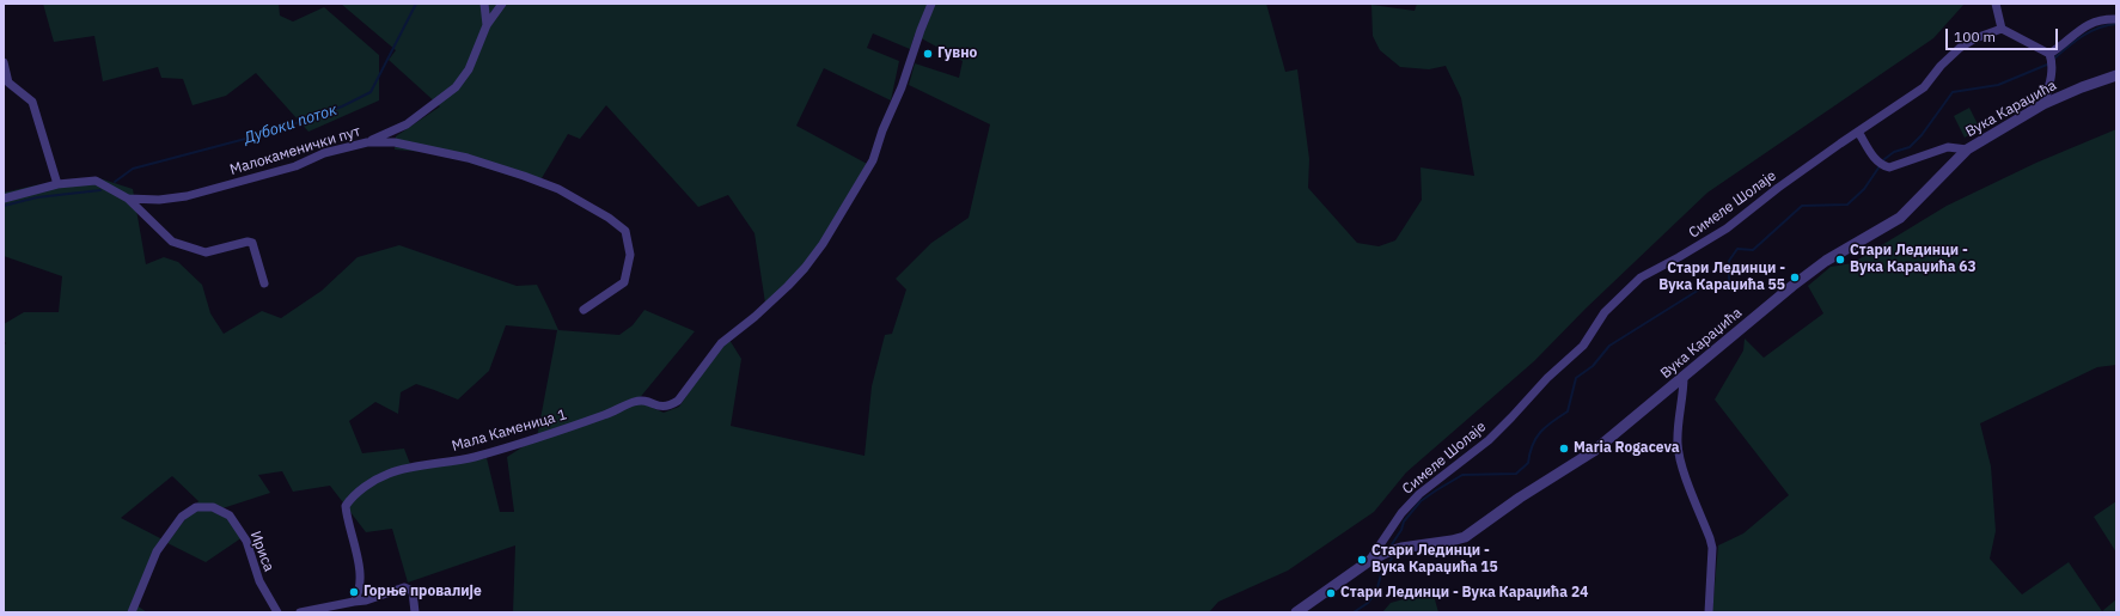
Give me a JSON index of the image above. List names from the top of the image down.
{
  "streets": {
    "street": [
      "Вука Караџића",
      "Малокаменички пут",
      "Симеле Шолаје",
      "Мала Каменица 1",
      "Ириса"
    ]
  },
  "crossings": [
    ["Вука Караџића", "Симеле Шолаје"]
  ],
  "water": ["Дубоки поток"],
  "places": [
    "Гувно",
    "Стари Лединци - Вука Караџића 63",
    "Стари Лединци - Вука Караџића 55",
    "Maria Rogaceva",
    "Стари Лединци - Вука Караџића 15",
    "Горње провалије",
    "Стари Лединци - Вука Караџића 24"
  ],
  "scale_bar": "100 m"
}
